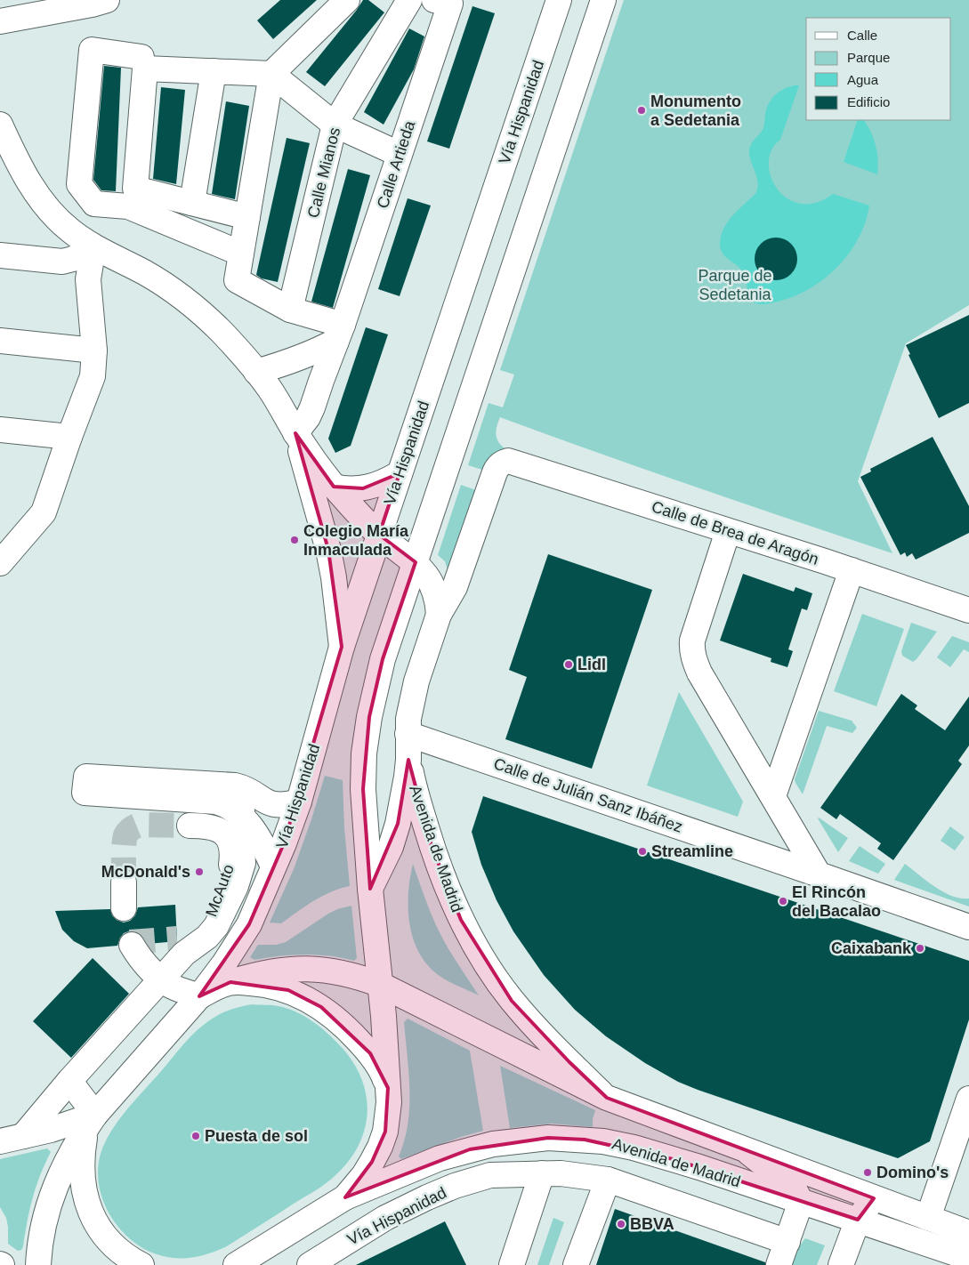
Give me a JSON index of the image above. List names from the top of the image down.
{
  "streets": {
    "main road": [
      "Vía Hispanidad",
      "Calle Artieda",
      "Calle Mianos",
      "Calle de Brea de Aragón",
      "Calle de Julián Sanz Ibáñez",
      "Avenida de Madrid",
      "McAuto"
    ]
  },
  "crossings": [
    ["Vía Hispanidad", "Avenida de Madrid"]
  ],
  "parks": ["Parque de Sedetania"],
  "places": [
    "Monumento a Sedetania",
    "Colegio María Inmaculada",
    "Lidl",
    "Streamline",
    "McDonald's",
    "El Rincón del Bacalao",
    "Caixabank",
    "Puesta de sol",
    "Domino's",
    "BBVA"
  ],
  "legend": [
    "Calle",
    "Parque",
    "Agua",
    "Edificio"
  ]
}
